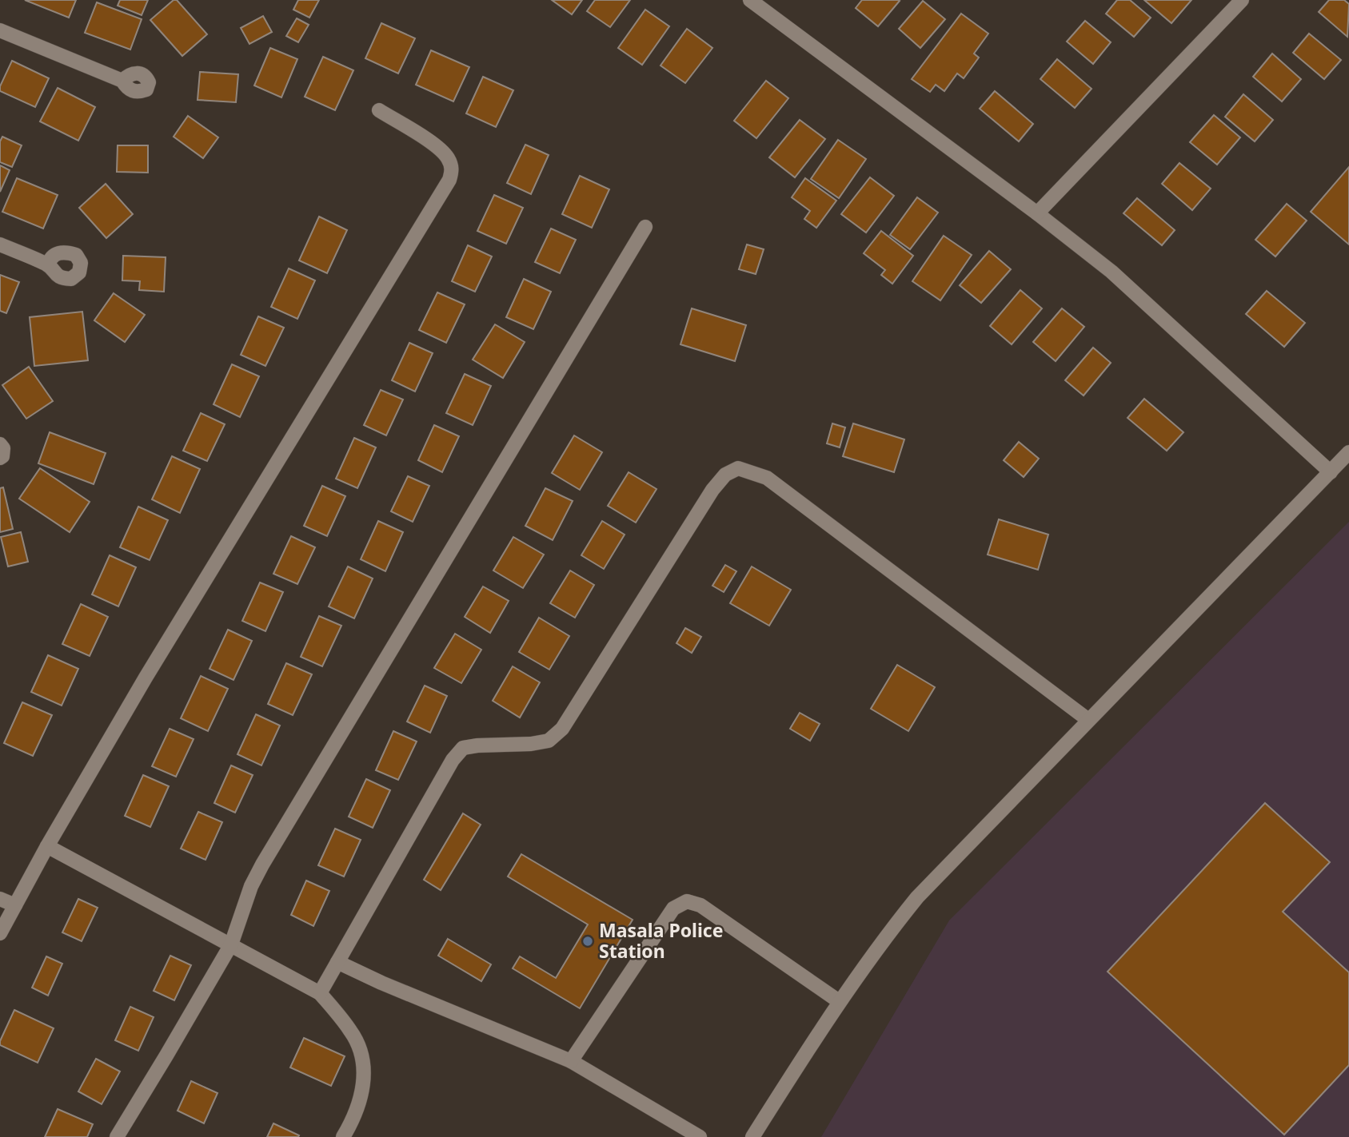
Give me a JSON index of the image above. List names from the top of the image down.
{
  "places": ["Masala Police Station"]
}
